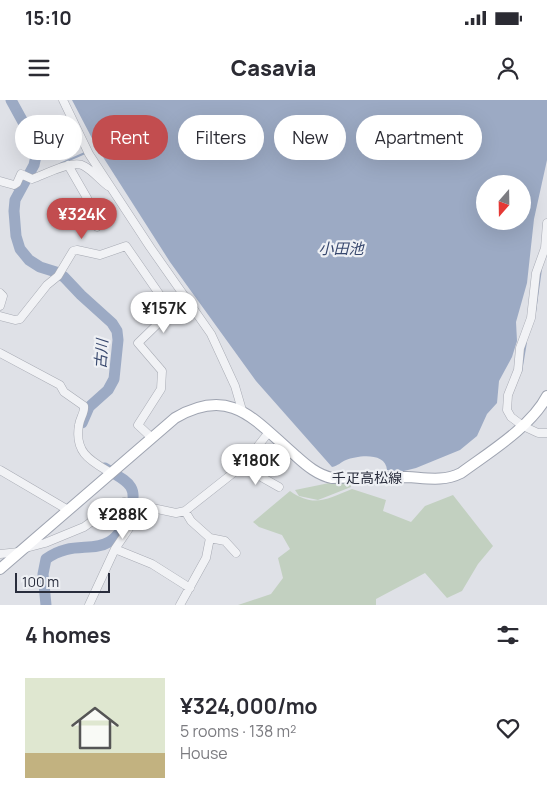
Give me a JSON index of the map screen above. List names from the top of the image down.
{
  "streets": {
    "main road": ["千疋高松線"]
  },
  "water": ["小田池", "古川"],
  "scale_bar": "100 m",
  "north": "bottom",
  "page": {
    "status": "15:10",
    "header": "Casavia",
    "chip": [
      "Buy",
      "Rent",
      "Filters",
      "New",
      "Apartment"
    ],
    "price": [
      "¥324K",
      "¥157K",
      "¥180K",
      "¥288K"
    ],
    "scale": "100 m",
    "heading": "4 homes",
    "list": [
      {
        "name": "¥324,000/mo",
        "note": "5 rooms · 138 m² · House"
      }
    ]
  }
}
